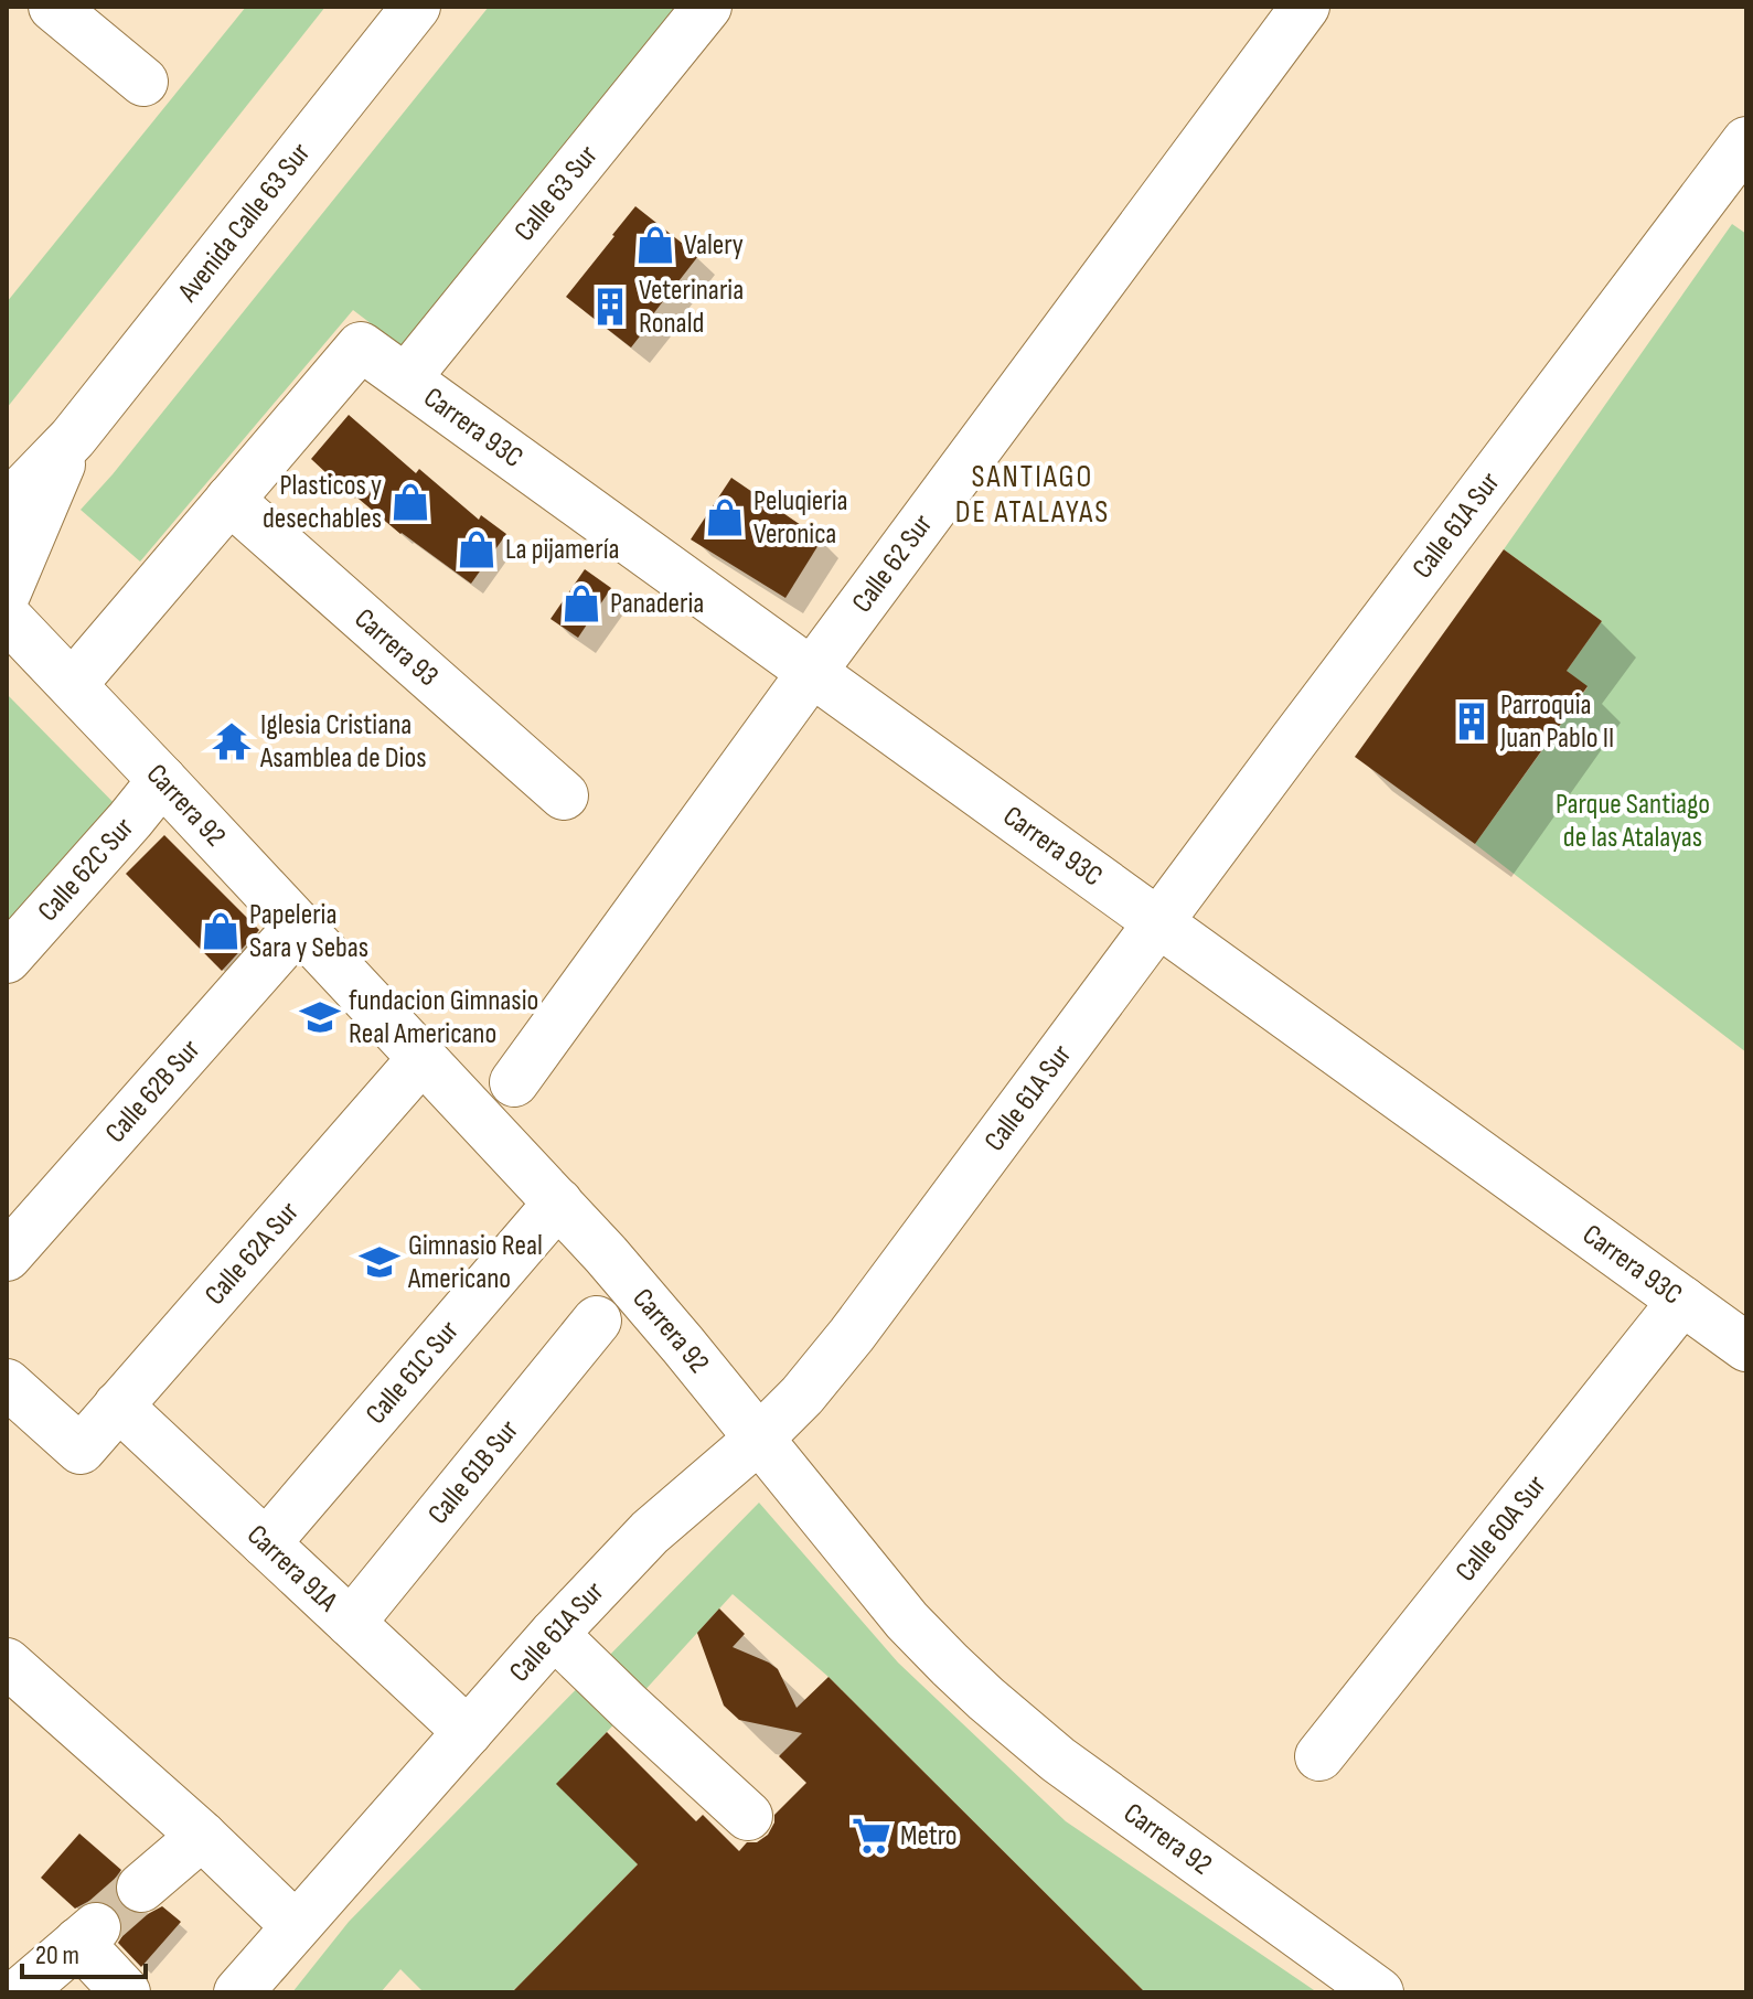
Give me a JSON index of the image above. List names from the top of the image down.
{
  "streets": {
    "street": [
      "Calle 63 Sur",
      "Avenida Calle 63 Sur",
      "Carrera 93C",
      "Calle 61A Sur",
      "Calle 62 Sur",
      "Carrera 93",
      "Carrera 92",
      "Calle 62C Sur",
      "Calle 62B Sur",
      "Calle 62A Sur",
      "Calle 61C Sur",
      "Calle 61B Sur",
      "Calle 60A Sur",
      "Carrera 91A"
    ]
  },
  "crossings": [
    ["Calle 63 Sur", "Carrera 93C"],
    ["Carrera 93C", "Calle 61A Sur"],
    ["Carrera 93C", "Calle 62 Sur"],
    ["Carrera 93C", "Carrera 93"],
    ["Carrera 93C", "Calle 60A Sur"],
    ["Calle 61A Sur", "Carrera 92"],
    ["Calle 61A Sur", "Carrera 91A"],
    ["Carrera 92", "Calle 62C Sur"],
    ["Carrera 92", "Calle 62B Sur"],
    ["Carrera 92", "Calle 62A Sur"],
    ["Carrera 92", "Calle 61C Sur"],
    ["Calle 62A Sur", "Carrera 91A"],
    ["Calle 61C Sur", "Carrera 91A"],
    ["Calle 61B Sur", "Carrera 91A"]
  ],
  "districts": ["SANTIAGO DE ATALAYAS"],
  "parks": ["Parque Santiago de las Atalayas"],
  "places": {
    "shop": [
      "Valery",
      "Plasticos y desechables",
      "Peluqieria Veronica",
      "La pijamería",
      "Panaderia",
      "Papeleria Sara y Sebas"
    ],
    "building": ["Veterinaria Ronald", "Parroquia Juan Pablo II"],
    "temple": ["Iglesia Cristiana Asamblea de Dios"],
    "school or university": ["fundacion Gimnasio Real Americano", "Gimnasio Real Americano"],
    "supermarket": ["Metro"]
  },
  "scale_bar": "20 m"
}
